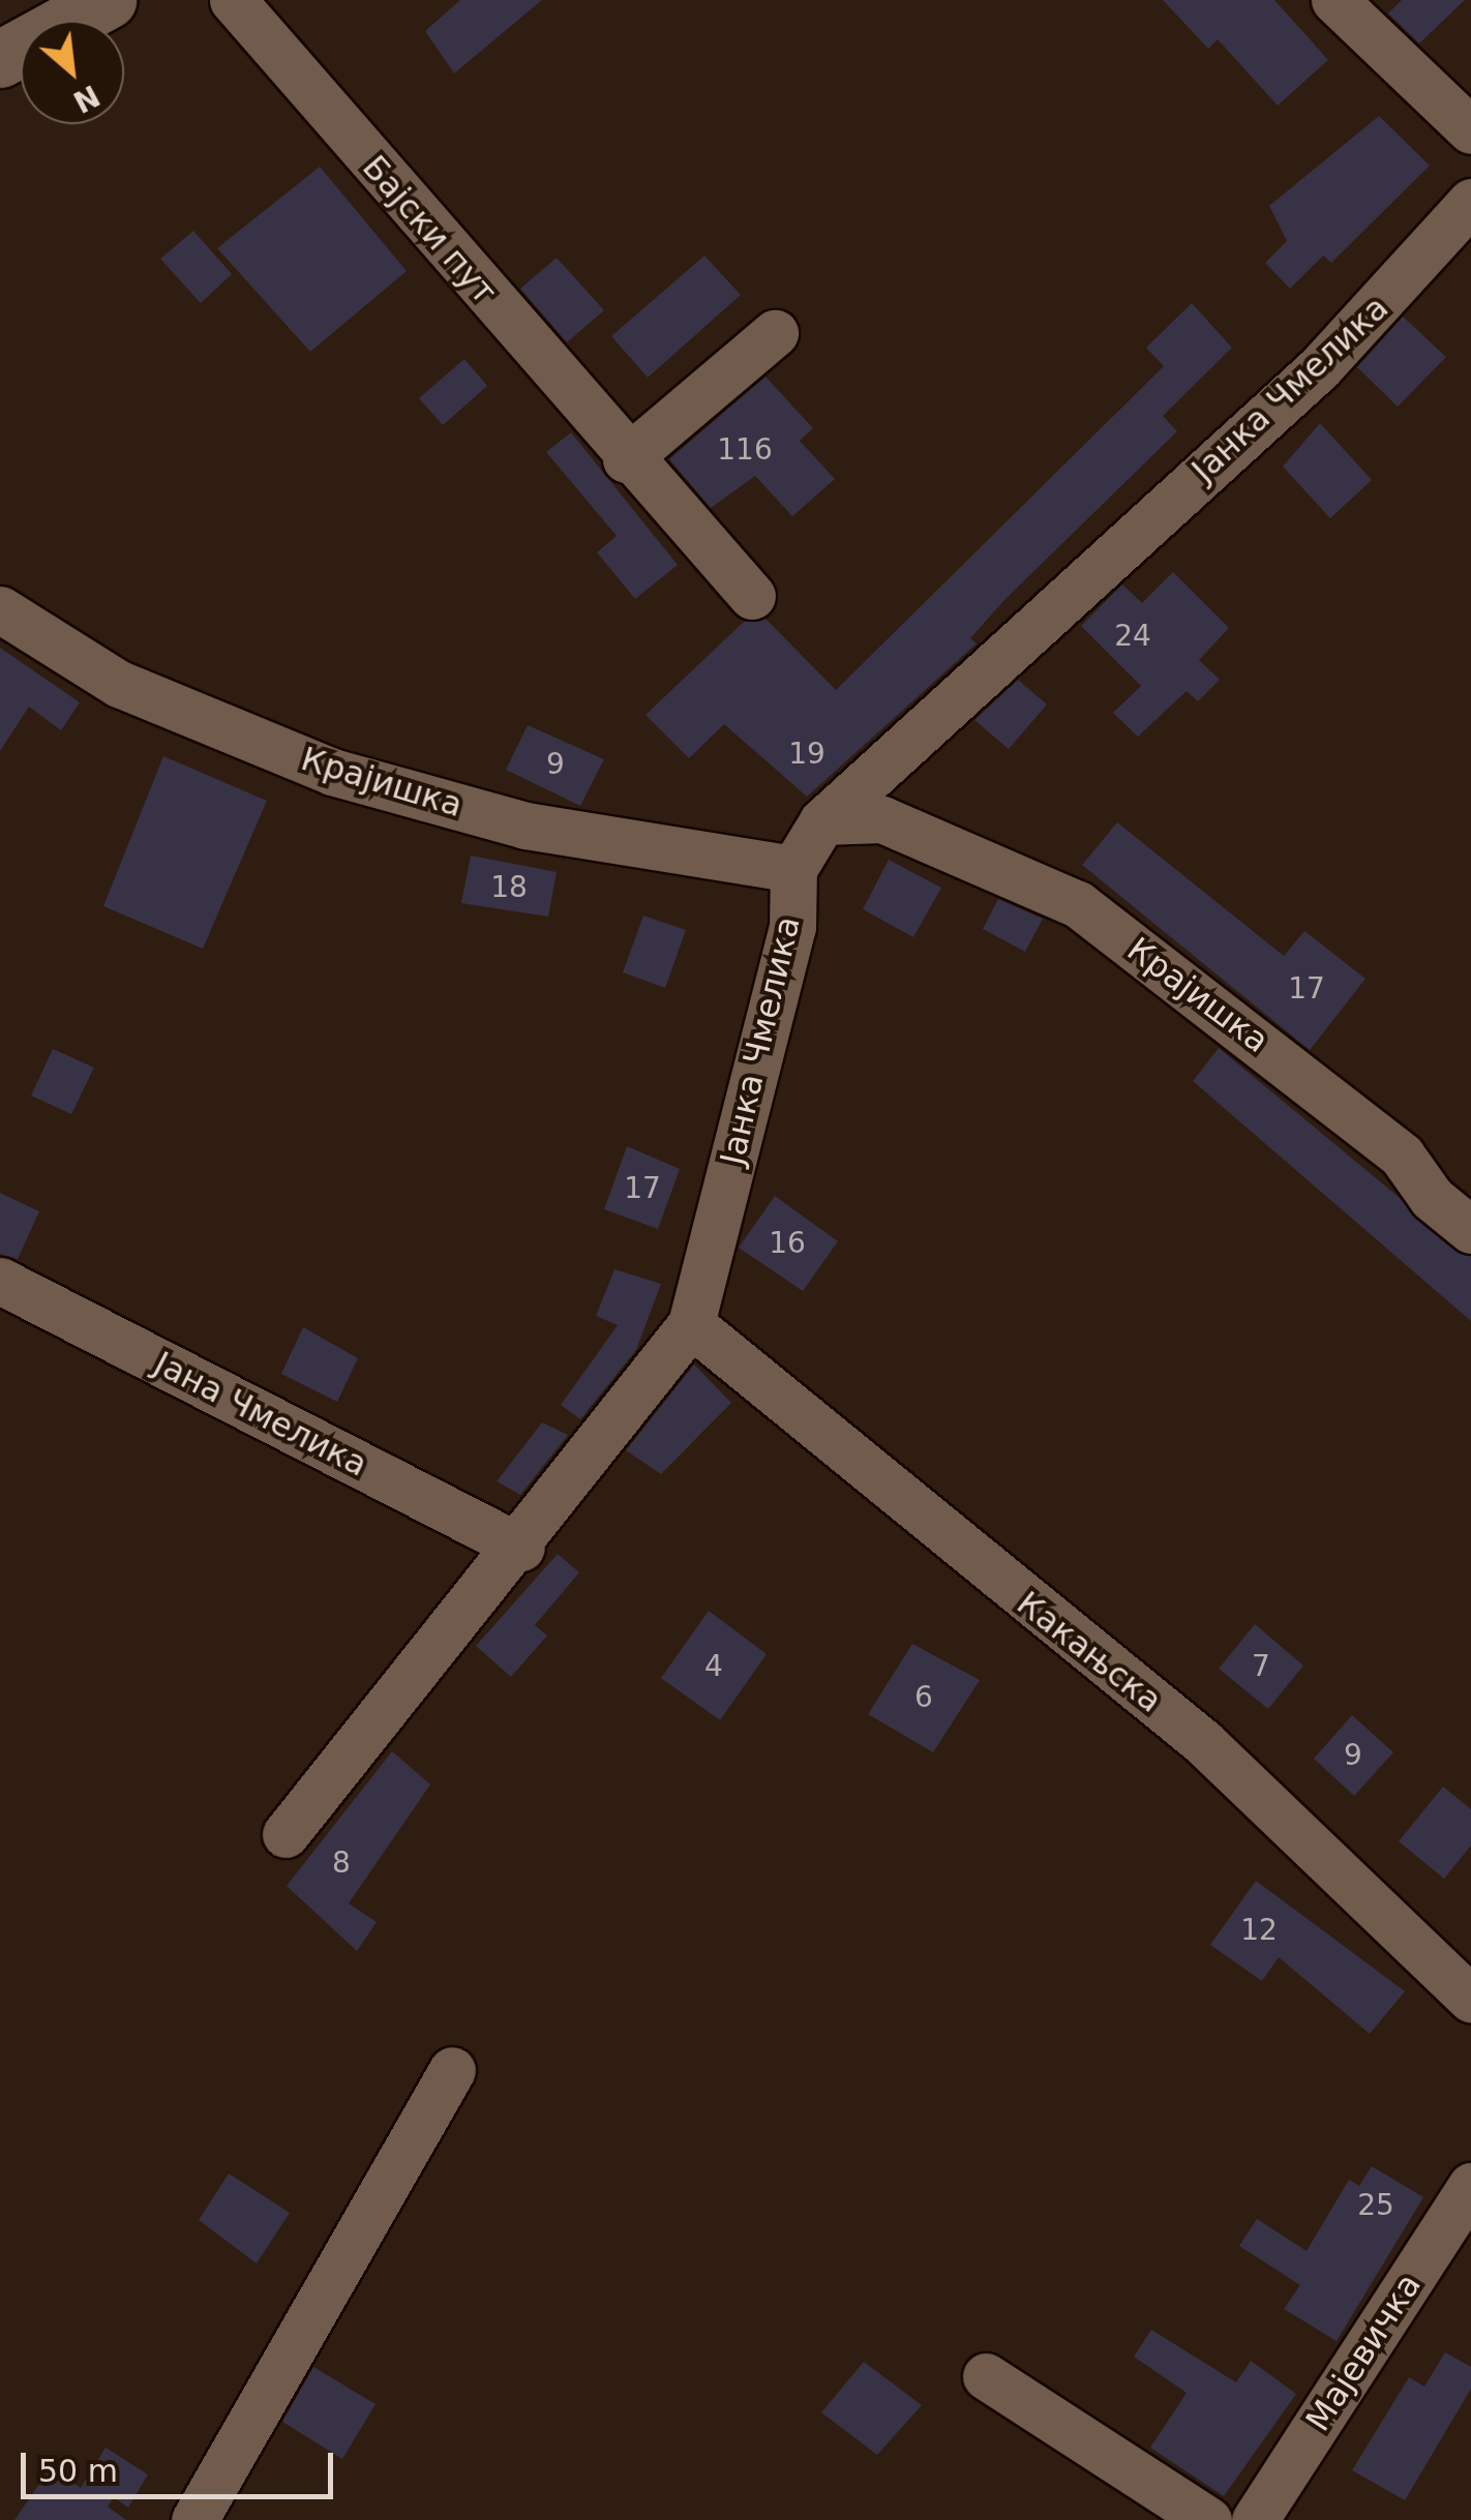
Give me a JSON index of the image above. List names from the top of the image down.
{
  "streets": {
    "street": [
      "Бајски пут",
      "Јанка Чмелика",
      "Крајишка",
      "Јана Чмелика",
      "Какањска",
      "Мајевичка"
    ]
  },
  "crossings": [
    ["Јанка Чмелика", "Крајишка"],
    ["Јанка Чмелика", "Јана Чмелика"],
    ["Јанка Чмелика", "Какањска"]
  ],
  "house_numbers": [
    "116",
    "24",
    "19",
    "9",
    "18",
    "17",
    "17",
    "16",
    "4",
    "7",
    "6",
    "9",
    "8",
    "12",
    "25"
  ],
  "scale_bar": "50 m",
  "north": "bottom right"
}
